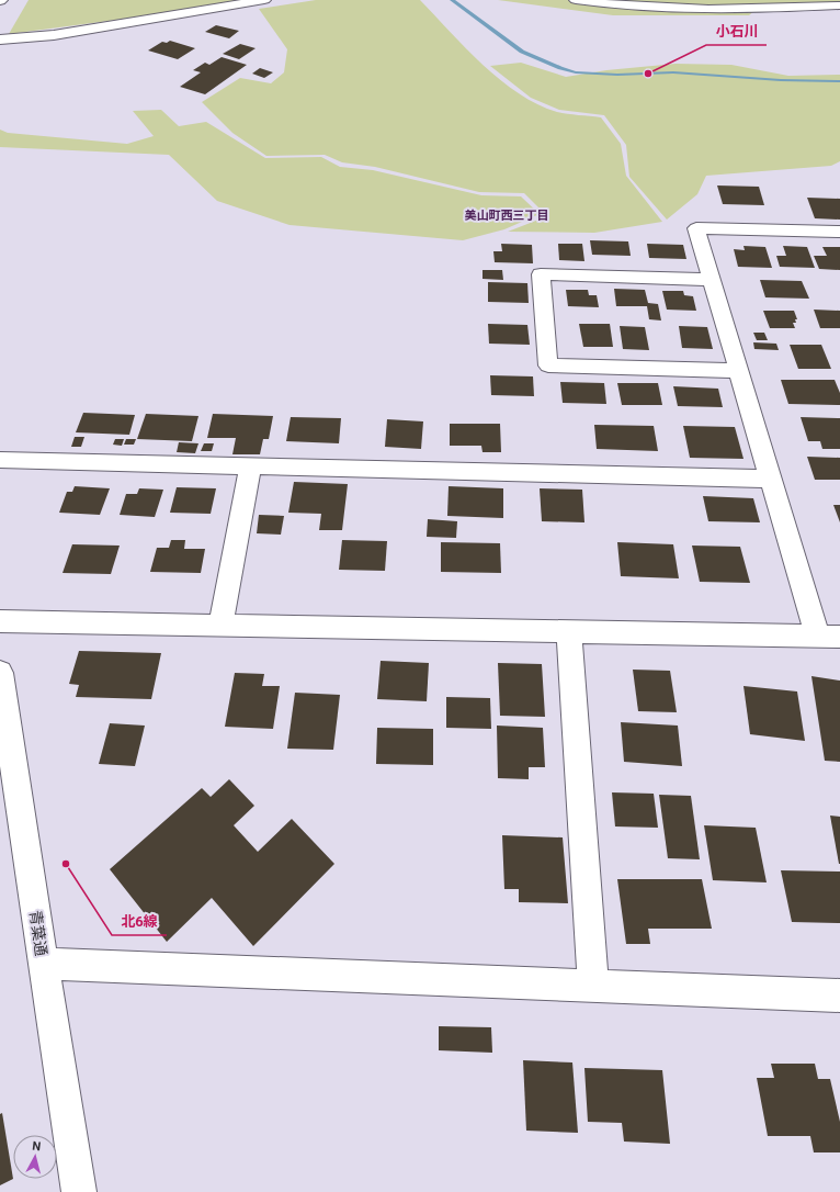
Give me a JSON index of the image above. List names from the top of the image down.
{
  "streets": {
    "street": ["青葉通"]
  },
  "districts": ["美山町西三丁目"],
  "places": ["小石川", "北6線"],
  "north": "top"
}
